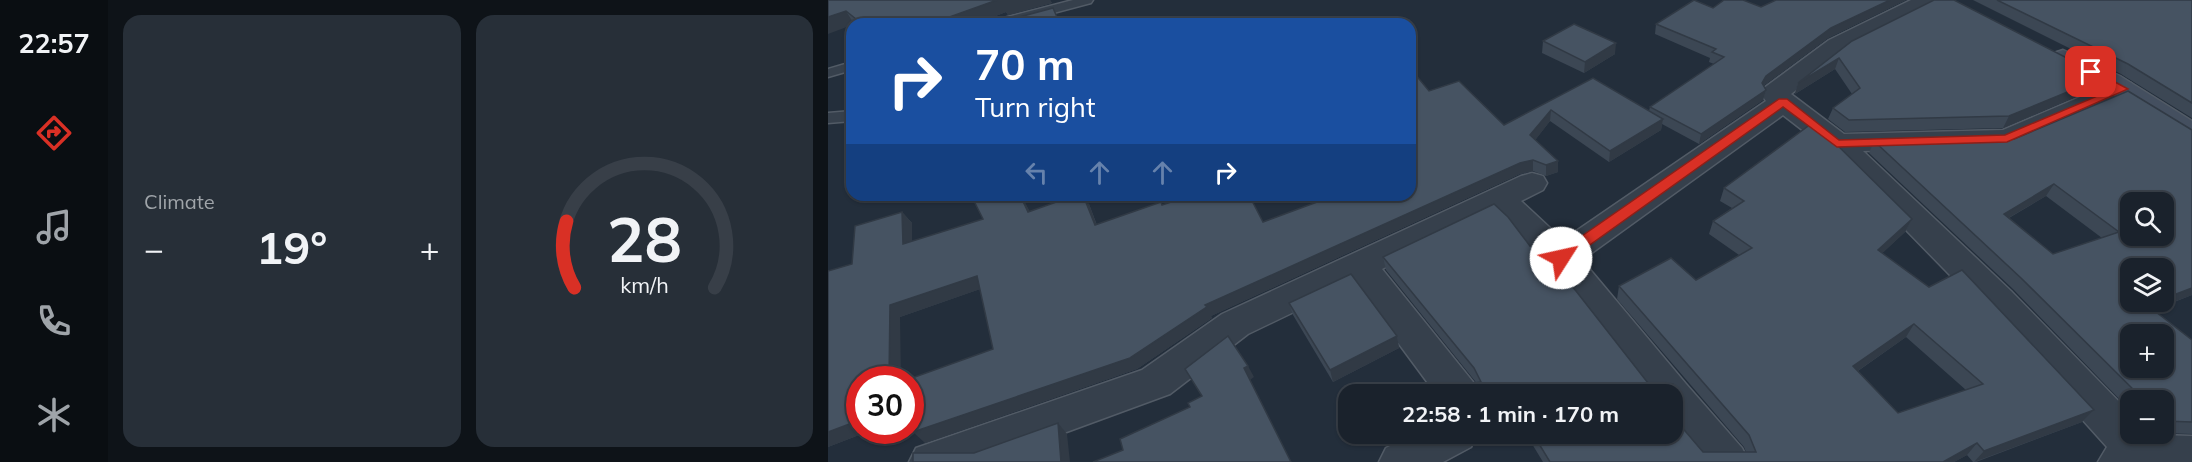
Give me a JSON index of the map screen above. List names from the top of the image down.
{
  "page": {
    "tabs": "22:57",
    "tile": "Climate",
    "turn": ["70 m", "Turn right"],
    "map_buttons": ["+", "−"],
    "heat": ["−", "19°", "+"],
    "limit": "30",
    "trip": "22:58 · 1 min · 170 m",
    "gauge": ["28", "km/h"]
  }
}
